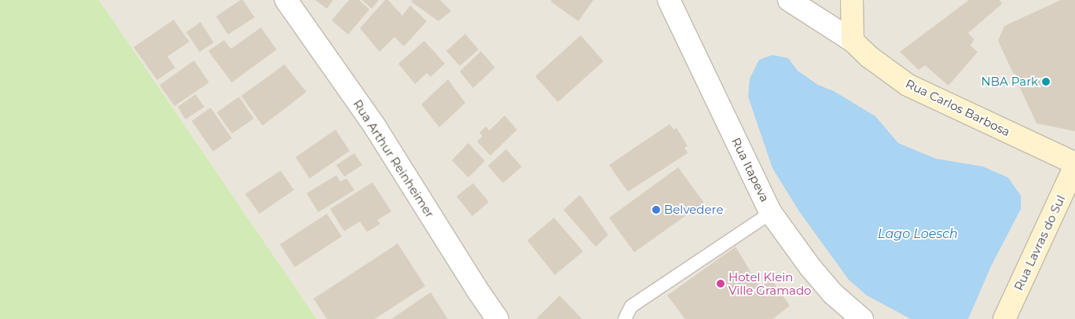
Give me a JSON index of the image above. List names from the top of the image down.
{
  "streets": {
    "street": [
      "Rua Carlos Barbosa",
      "Rua Arthur Reinheimer",
      "Rua Itapeva",
      "Rua Lavras do Sul"
    ]
  },
  "crossings": [
    ["Rua Carlos Barbosa", "Rua Lavras do Sul"]
  ],
  "water": ["Lago Loesch"],
  "places": ["NBA Park", "Belvedere", "Hotel Klein Ville Gramado"]
}
